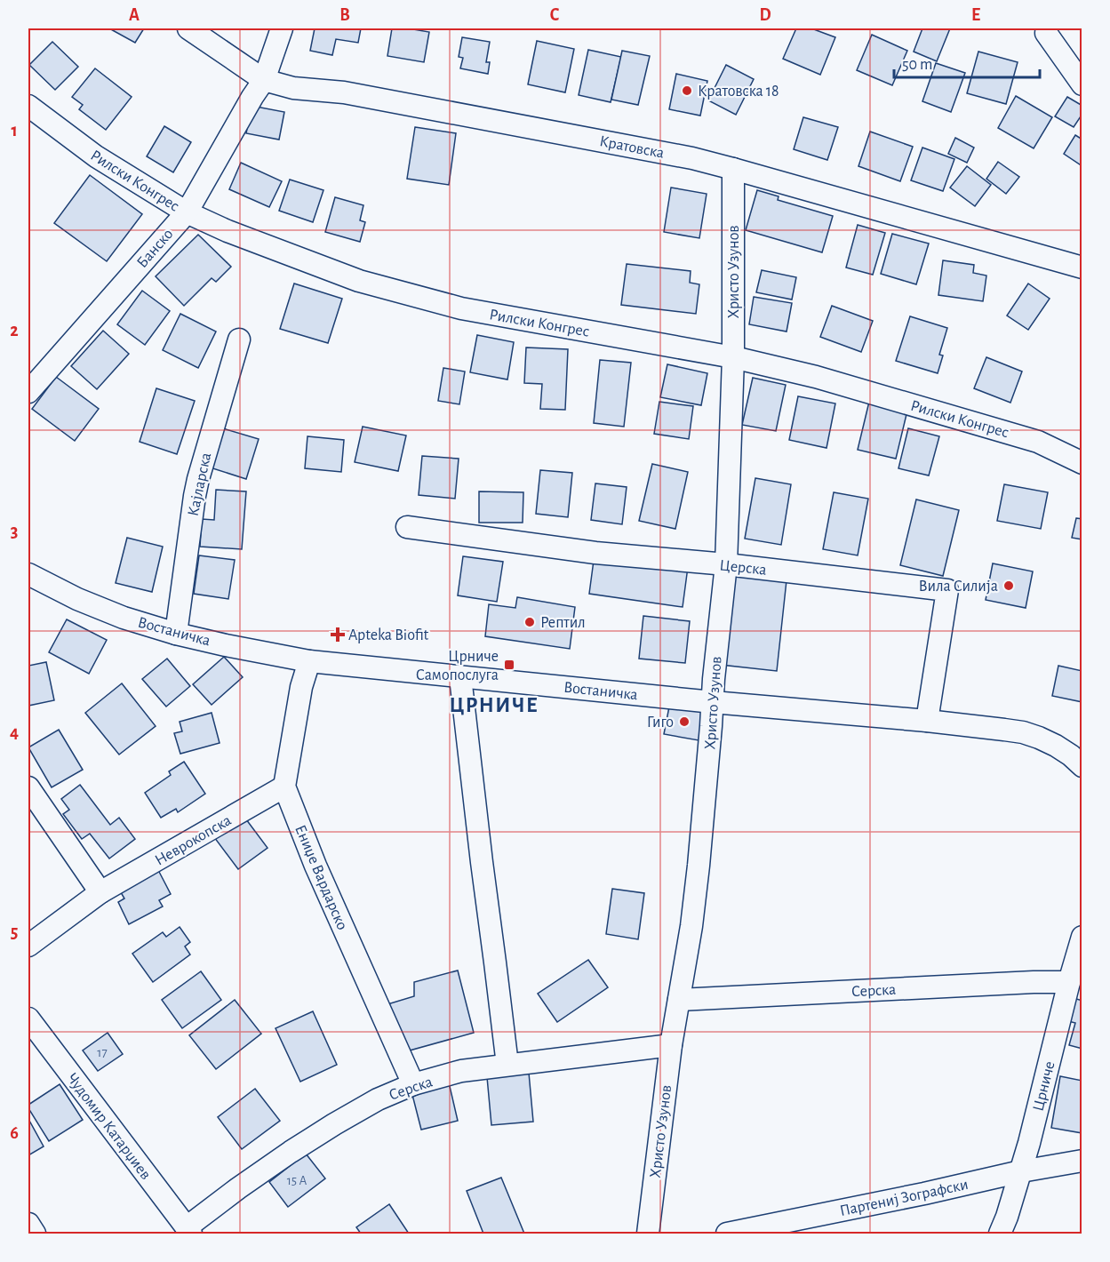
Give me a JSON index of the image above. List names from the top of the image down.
{
  "streets": {
    "street": [
      "Кратовска",
      "Рилски Конгрес",
      "Банско",
      "Христо Узунов",
      "Кајларска",
      "Церска",
      "Востаничка",
      "Неврокопска",
      "Ениџе Вардарско",
      "Серска",
      "Црниче",
      "Чудомир Катарџиев",
      "Партениј Зографски"
    ]
  },
  "crossings": [
    ["Кратовска", "Банско"],
    ["Кратовска", "Христо Узунов"],
    ["Рилски Конгрес", "Банско"],
    ["Рилски Конгрес", "Христо Узунов"],
    ["Христо Узунов", "Церска"],
    ["Христо Узунов", "Востаничка"],
    ["Христо Узунов", "Серска"],
    ["Кајларска", "Востаничка"],
    ["Церска", "Востаничка"],
    ["Неврокопска", "Ениџе Вардарско"],
    ["Ениџе Вардарско", "Серска"],
    ["Серска", "Црниче"],
    ["Серска", "Чудомир Катарџиев"],
    ["Црниче", "Партениј Зографски"]
  ],
  "districts": ["ЦРНИЧЕ"],
  "places": {
    "other": [
      "Кратовска 18",
      "Вила Силија",
      "Рептил",
      "Гиго"
    ],
    "health": ["Apteka Biofit"],
    "transit": ["Црниче Самопослуга"]
  },
  "house_numbers": ["17", "15 А"],
  "scale_bar": "50 m",
  "grid": {
    "columns": [
      "A",
      "B",
      "C",
      "D",
      "E"
    ],
    "rows": [
      "1",
      "2",
      "3",
      "4",
      "5",
      "6"
    ]
  }
}
